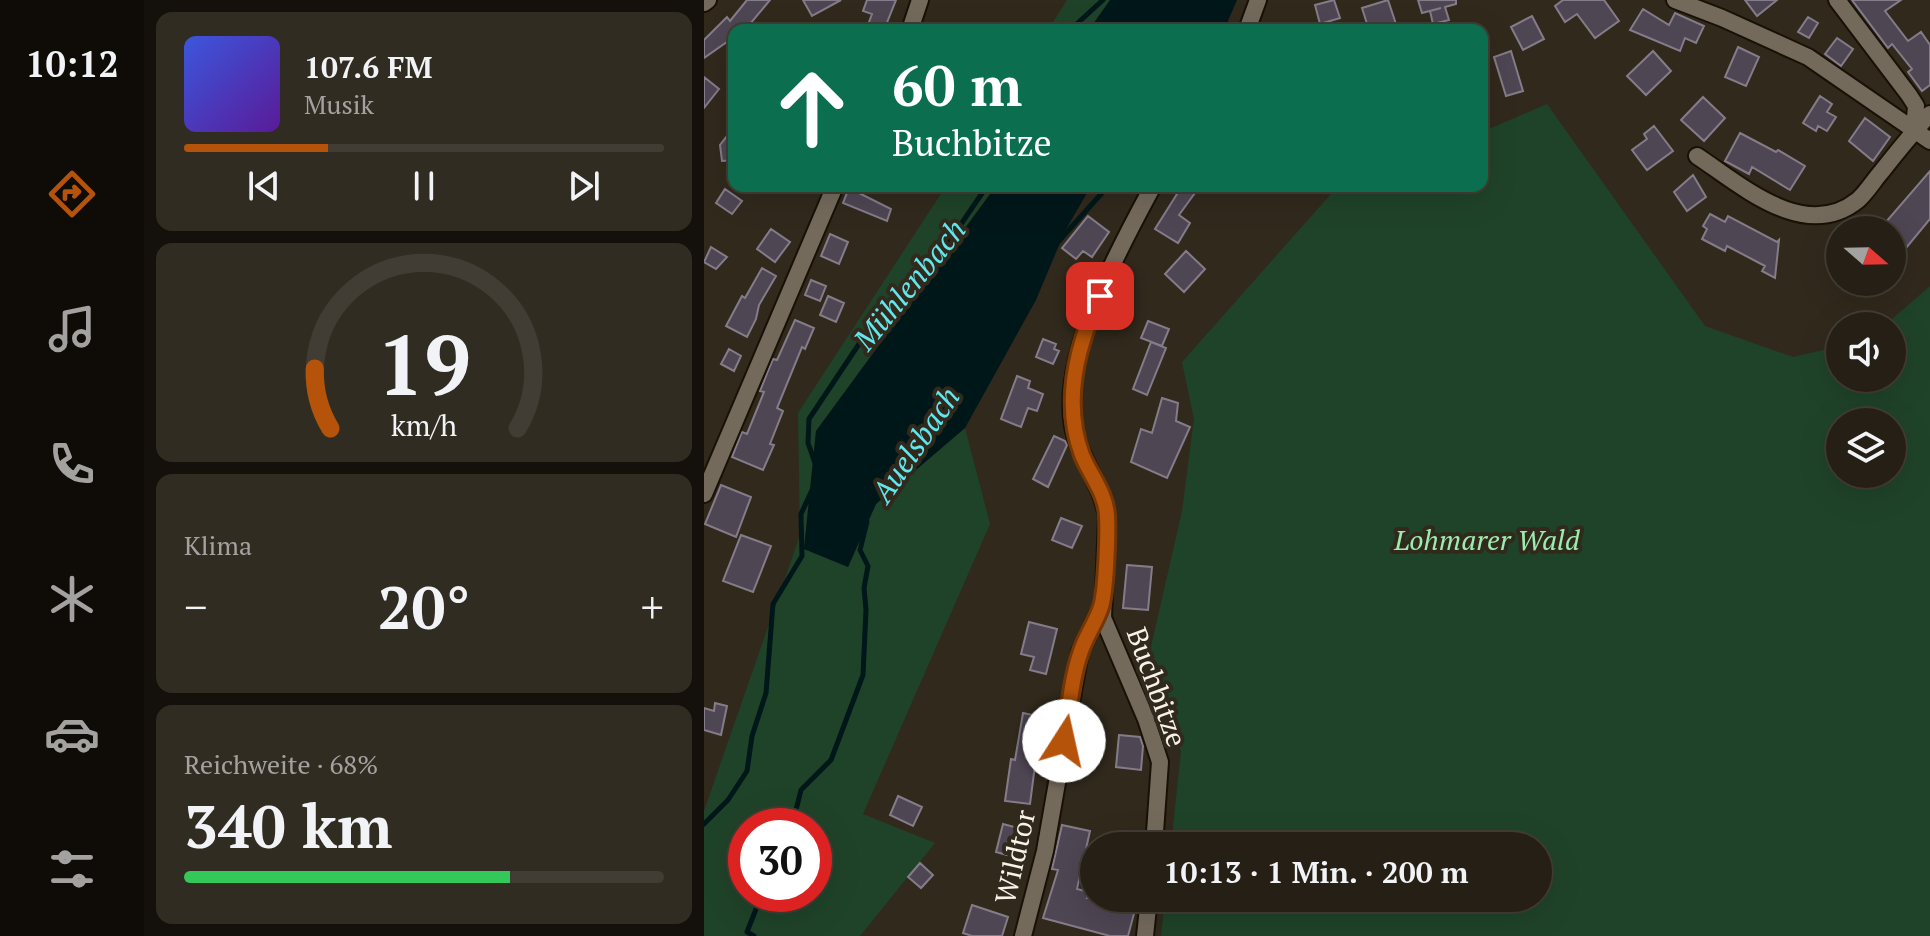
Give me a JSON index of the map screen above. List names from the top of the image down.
{
  "streets": {
    "street": ["Buchbitze", "Wildtor"]
  },
  "crossings": [
    ["Buchbitze", "Wildtor"]
  ],
  "water": ["Mühlenbach", "Auelsbach"],
  "parks": ["Lohmarer Wald"],
  "north": "right",
  "page": {
    "tabs": "10:12",
    "turn": ["60 m", "Buchbitze"],
    "song": ["107.6 FM", "Musik"],
    "tile": [
      "Klima",
      ["Reichweite · 68%", "340 km"]
    ],
    "heat": ["−", "20°", "+"],
    "limit": "30",
    "trip": "10:13 · 1 Min. · 200 m",
    "gauge": ["19", "km/h"]
  }
}
